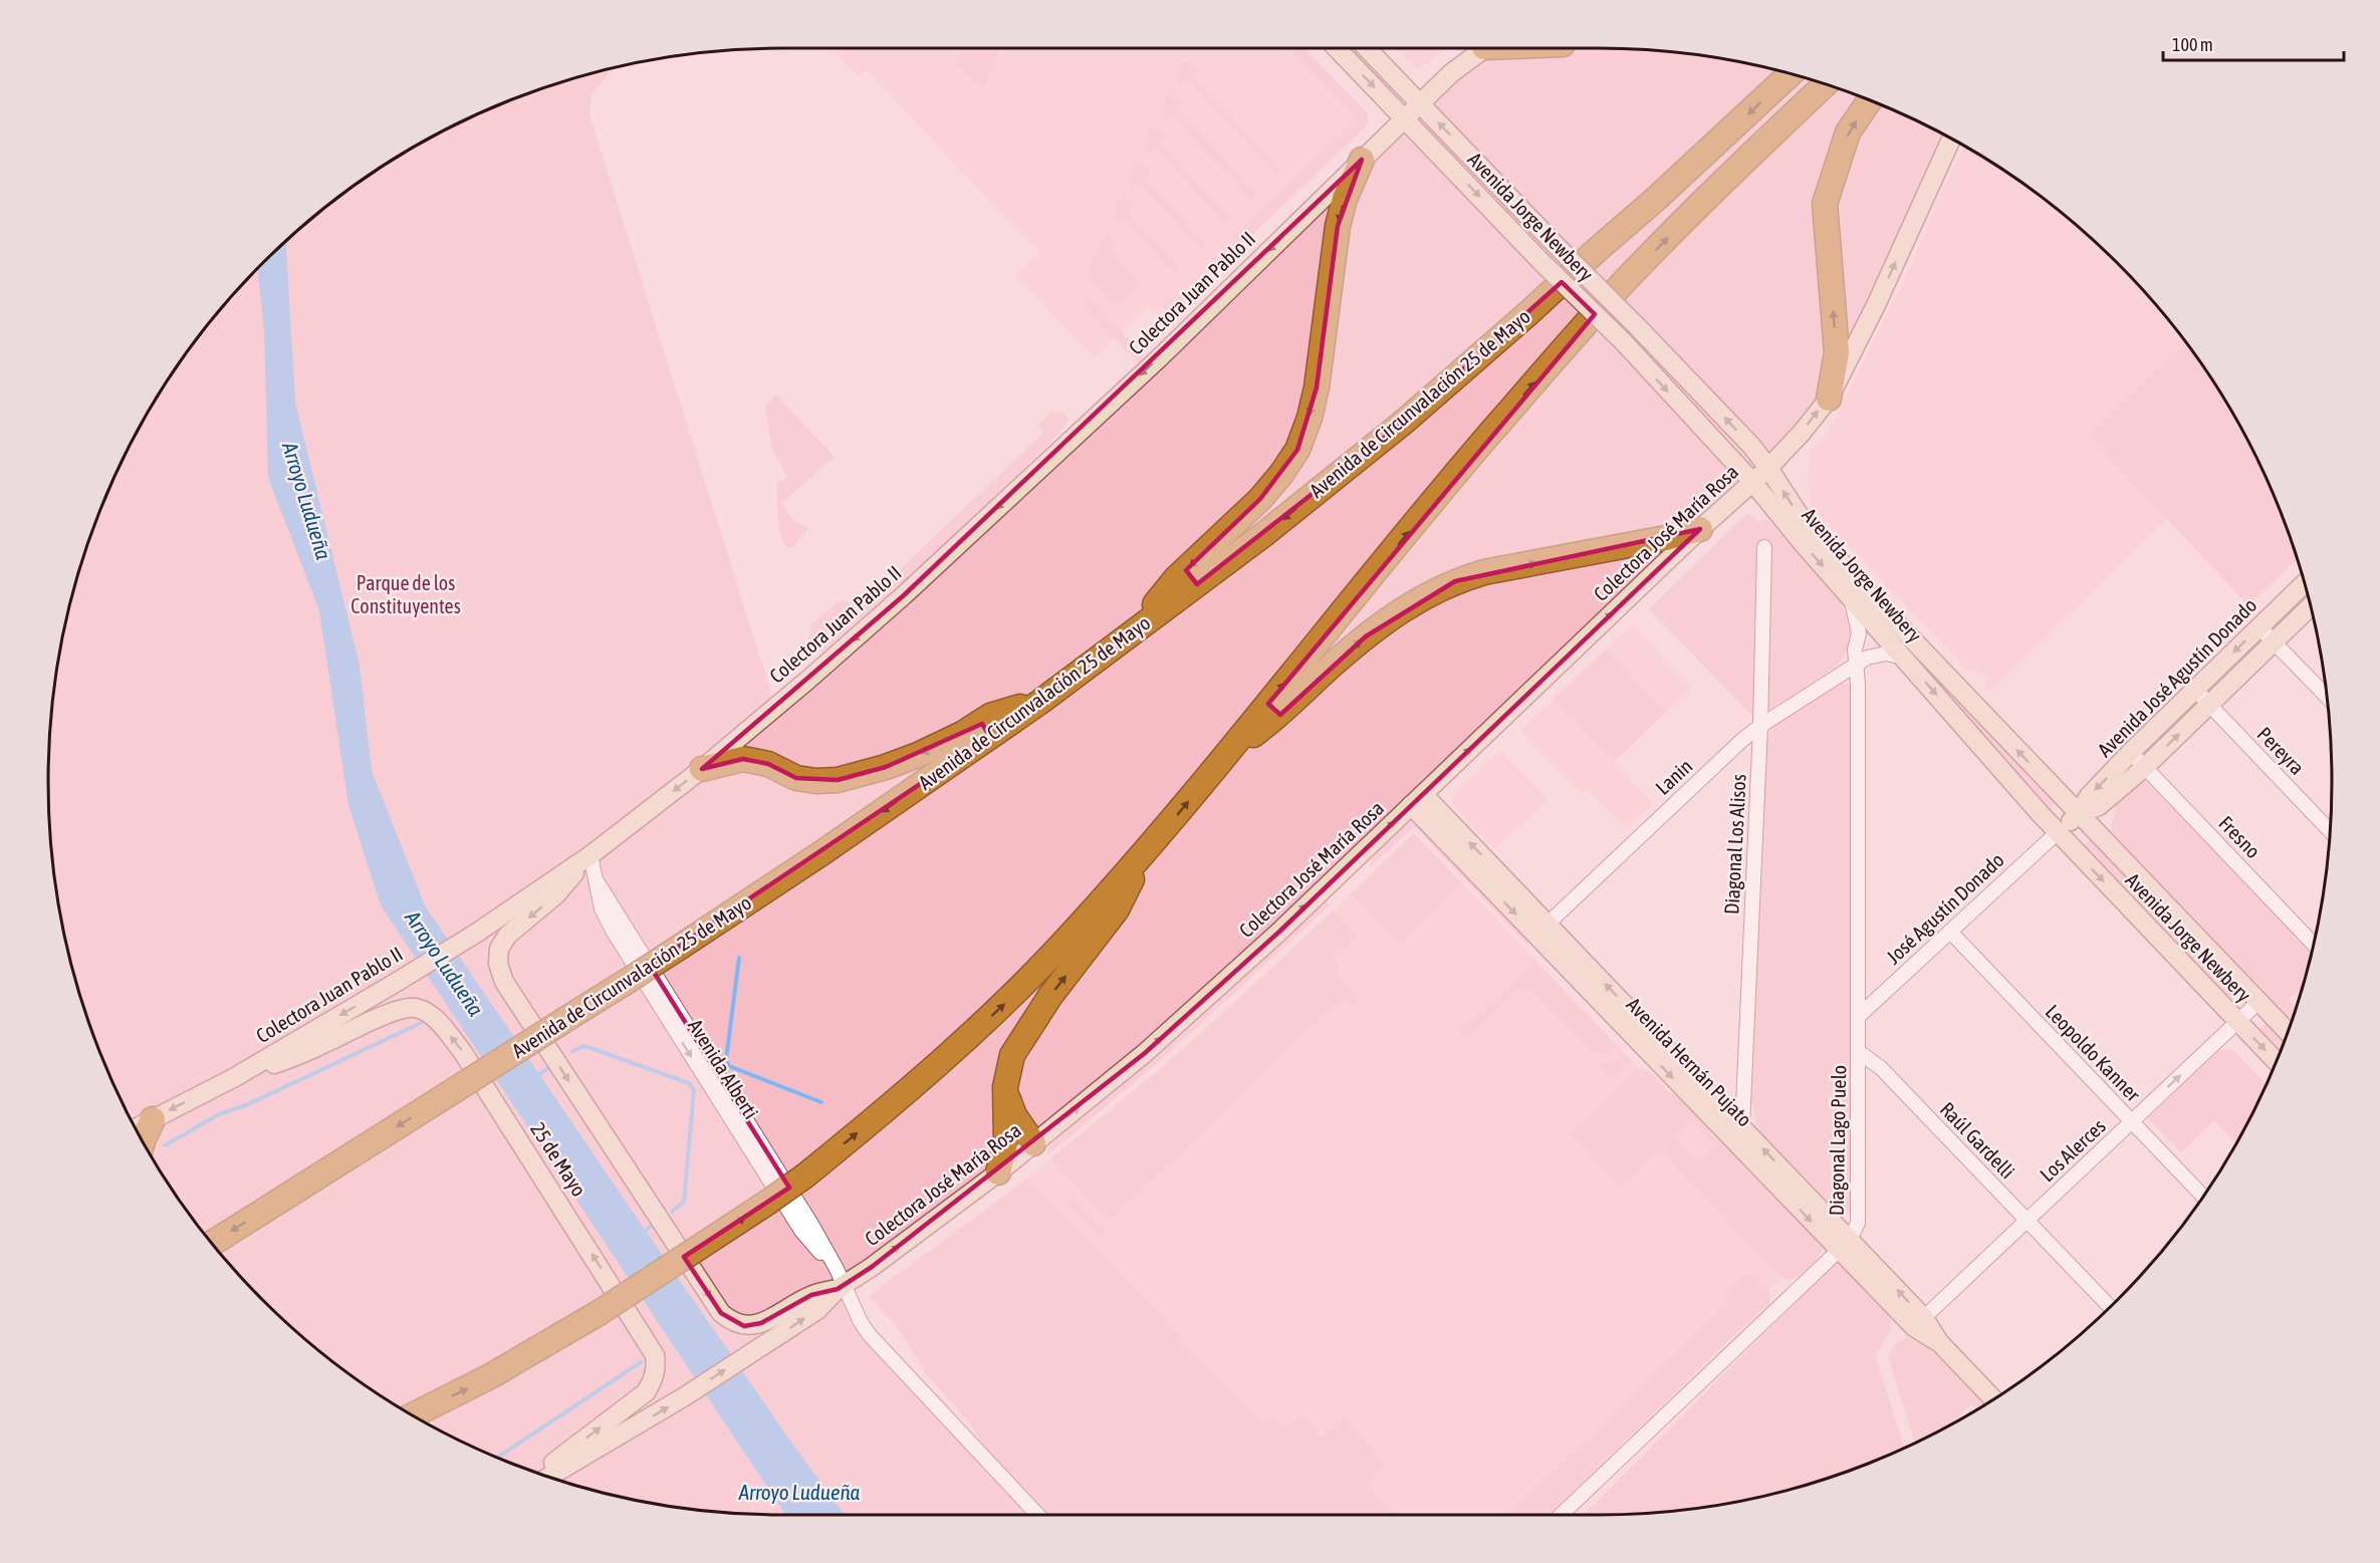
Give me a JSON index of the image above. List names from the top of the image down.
{
  "streets": {
    "highway": ["Avenida de Circunvalación 25 de Mayo"],
    "main road": [
      "Avenida Jorge Newbery",
      "Colectora Juan Pablo II",
      "Colectora José María Rosa",
      "Avenida José Agustín Donado",
      "Avenida Hernán Pujato",
      "25 de Mayo"
    ],
    "street": [
      "Pereyra",
      "Lanin",
      "Fresno",
      "Diagonal Los Alisos",
      "José Agustín Donado",
      "Leopoldo Kanner",
      "Avenida Alberti",
      "Diagonal Lago Puelo",
      "Raúl Gardelli",
      "Los Alerces"
    ]
  },
  "crossings": [
    ["Avenida Jorge Newbery", "Colectora Juan Pablo II"],
    ["Avenida Jorge Newbery", "Colectora José María Rosa"],
    ["Avenida Jorge Newbery", "Avenida José Agustín Donado"],
    ["Avenida Jorge Newbery", "José Agustín Donado"],
    ["Avenida Jorge Newbery", "Diagonal Lago Puelo"],
    ["Avenida Jorge Newbery", "Los Alerces"],
    ["Colectora Juan Pablo II", "Avenida Alberti"],
    ["Colectora Juan Pablo II", "25 de Mayo"],
    ["Colectora José María Rosa", "Avenida Hernán Pujato"],
    ["Colectora José María Rosa", "Avenida Alberti"],
    ["Avenida José Agustín Donado", "Pereyra"],
    ["Avenida José Agustín Donado", "Fresno"],
    ["Avenida José Agustín Donado", "José Agustín Donado"],
    ["Lanin", "Diagonal Los Alisos"],
    ["Lanin", "Avenida Hernán Pujato"],
    ["Lanin", "Diagonal Lago Puelo"],
    ["Diagonal Los Alisos", "Avenida Hernán Pujato"],
    ["José Agustín Donado", "Leopoldo Kanner"],
    ["José Agustín Donado", "Diagonal Lago Puelo"],
    ["Leopoldo Kanner", "Los Alerces"],
    ["Avenida Hernán Pujato", "Diagonal Lago Puelo"],
    ["Avenida Hernán Pujato", "Los Alerces"],
    ["Diagonal Lago Puelo", "Raúl Gardelli"],
    ["Raúl Gardelli", "Los Alerces"]
  ],
  "one_way": ["Colectora Juan Pablo II", "Colectora José María Rosa"],
  "water": ["Arroyo Ludueña"],
  "parks": ["Parque de los Constituyentes"],
  "scale_bar": "100 m"
}
